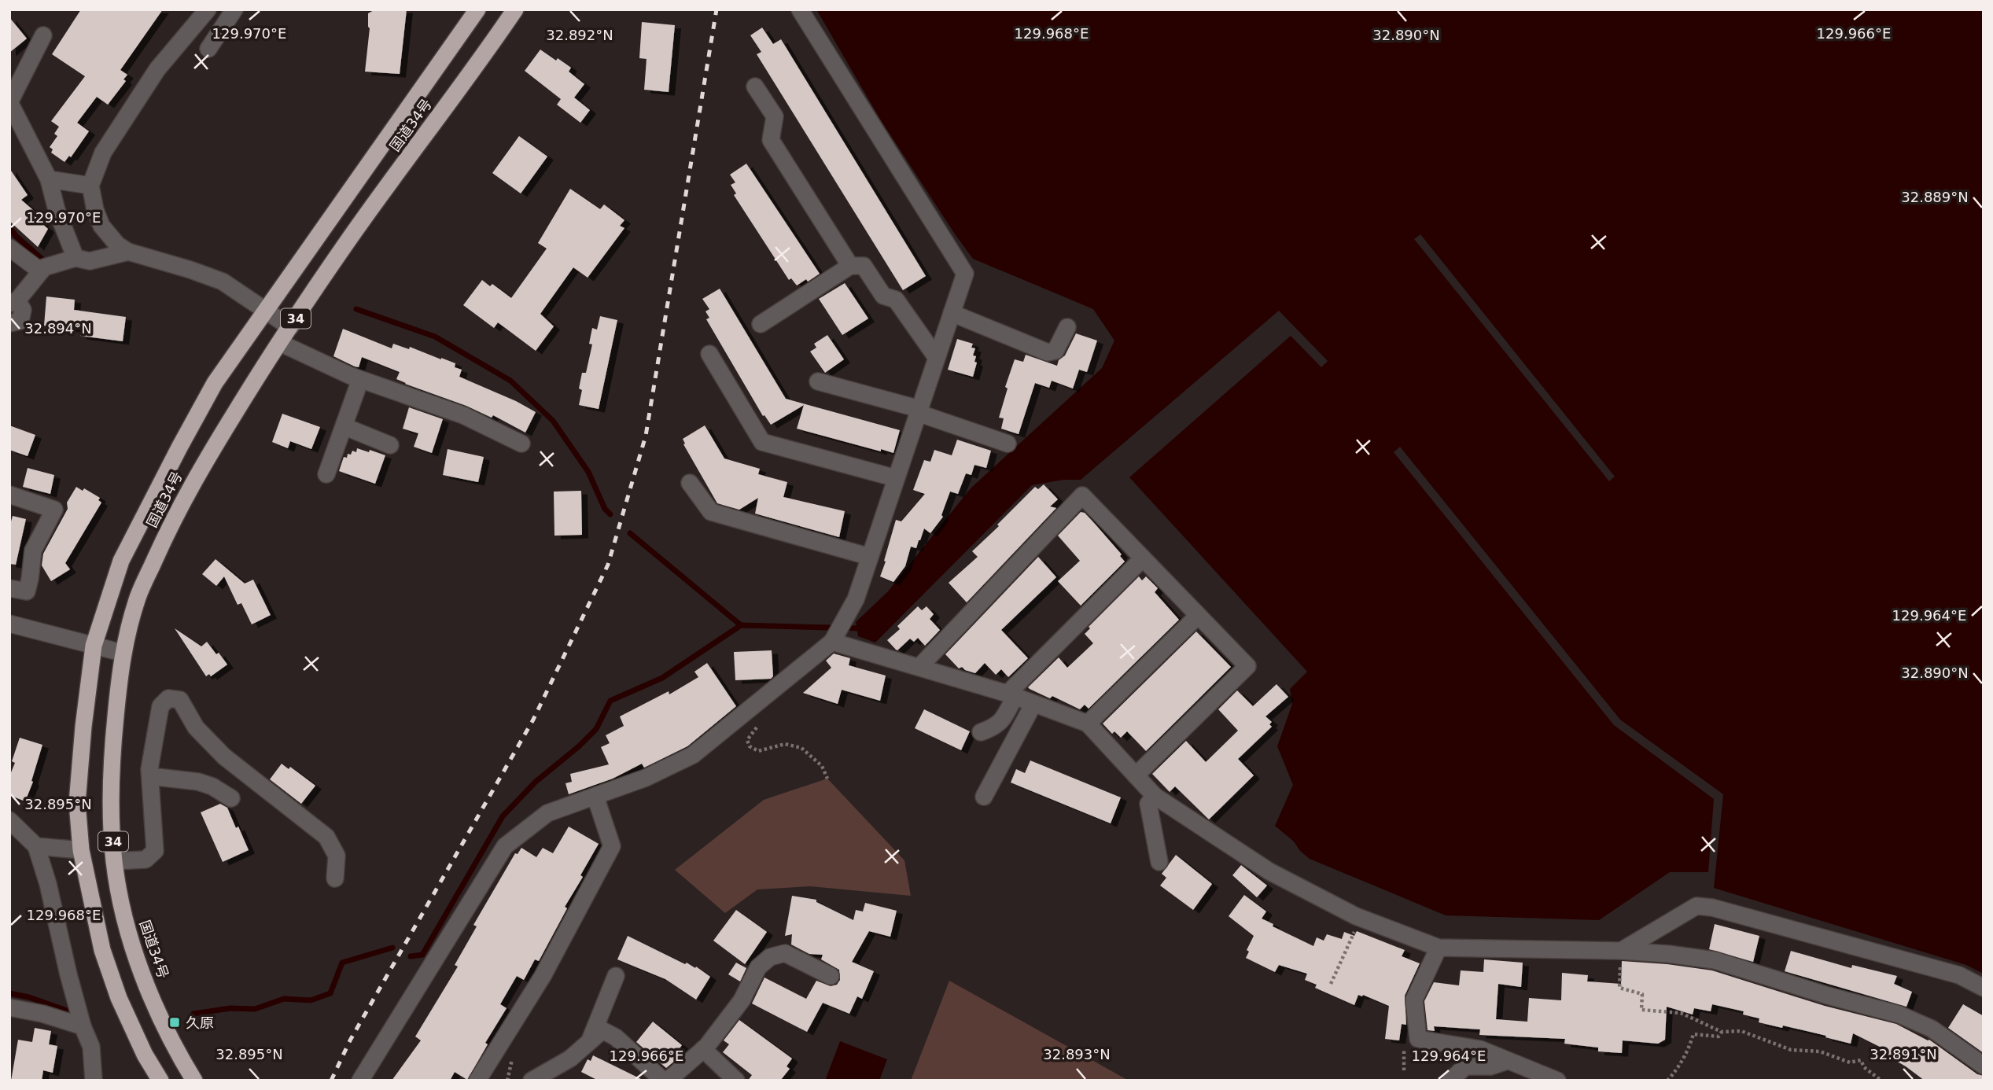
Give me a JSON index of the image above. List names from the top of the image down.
{
  "streets": {
    "highway": ["国道34号", "34"]
  },
  "places": {
    "transit": ["久原"]
  },
  "coordinates": [
    "129.970°E",
    "129.968°E",
    "129.966°E",
    "32.890°N",
    "32.892°N",
    "32.889°N",
    "32.894°N",
    "129.964°E",
    "32.895°N",
    "32.893°N",
    "32.891°N"
  ]
}
